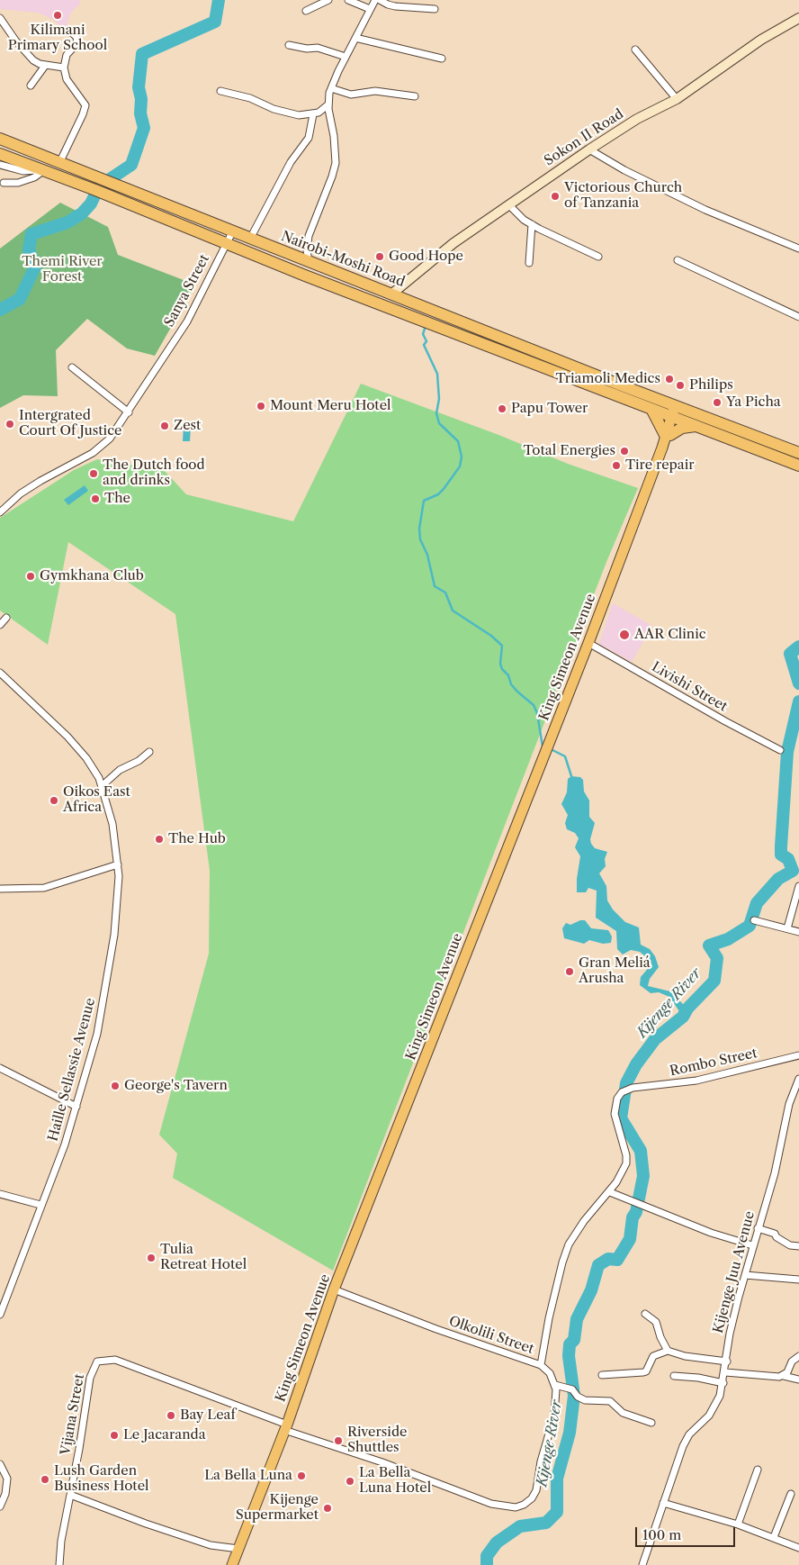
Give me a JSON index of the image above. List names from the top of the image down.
{
  "streets": {
    "highway": ["Nairobi-Moshi Road"],
    "main road": ["King Simeon Avenue"],
    "street": [
      "Sokon II Road",
      "Sanya Street",
      "Livishi Street",
      "Rombo Street",
      "Haille Sellassie Avenue",
      "Kijenge Juu Avenue",
      "Olkolili Street",
      "Vijana Street"
    ]
  },
  "crossings": [
    ["Sokon II Road", "Nairobi-Moshi Road"],
    ["Nairobi-Moshi Road", "Sanya Street"],
    ["Nairobi-Moshi Road", "King Simeon Avenue"],
    ["King Simeon Avenue", "Livishi Street"],
    ["King Simeon Avenue", "Olkolili Street"],
    ["King Simeon Avenue", "Vijana Street"]
  ],
  "water": ["Kijenge River"],
  "parks": ["Themi River Forest"],
  "places": [
    "Kilimani Primary School",
    "Victorious Church of Tanzania",
    "Good Hope",
    "Triamoli Medics",
    "Philips",
    "Ya Picha",
    "Mount Meru Hotel",
    "Papu Tower",
    "Intergrated Court Of Justice",
    "Zest",
    "Total Energies",
    "Tire repair",
    "The Dutch food and drinks",
    "The",
    "Gymkhana Club",
    "AAR Clinic",
    "Oikos East Africa",
    "The Hub",
    "Gran Meliá Arusha",
    "George's Tavern",
    "Tulia Retreat Hotel",
    "Bay Leaf",
    "Le Jacaranda",
    "Riverside Shuttles",
    "La Bella Luna",
    "Lush Garden Business Hotel",
    "La Bella Luna Hotel",
    "Kijenge Supermarket"
  ],
  "scale_bar": "100 m"
}
